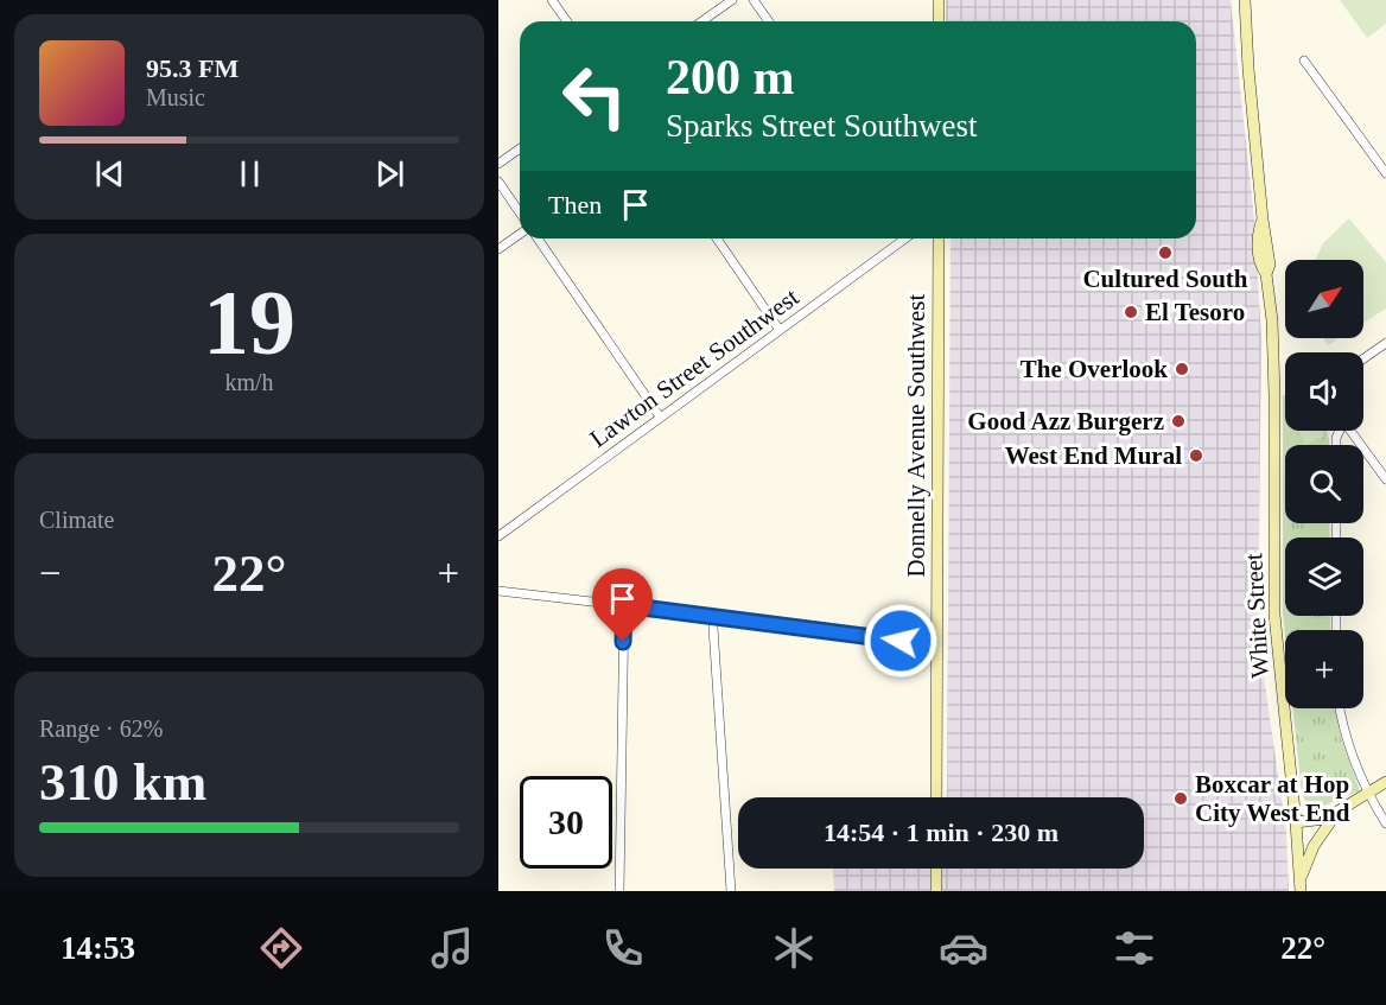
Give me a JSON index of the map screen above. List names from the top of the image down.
{
  "streets": {
    "street": ["Lawton Street Southwest", "Donnelly Avenue Southwest", "White Street"]
  },
  "places": [
    "Cultured South",
    "El Tesoro",
    "The Overlook",
    "Good Azz Burgerz",
    "West End Mural",
    "Boxcar at Hop City West End"
  ],
  "north": "top right",
  "page": {
    "turn": ["200 m", "Sparks Street Southwest"],
    "song": ["95.3 FM", "Music"],
    "then": "Then",
    "tile": [
      ["19", "km/h"],
      "Climate",
      ["Range · 62%", "310 km"]
    ],
    "map_buttons": "+",
    "heat": ["−", "22°", "+"],
    "limit": "30",
    "trip": "14:54 · 1 min · 230 m",
    "tabs": ["14:53", "22°"]
  }
}
